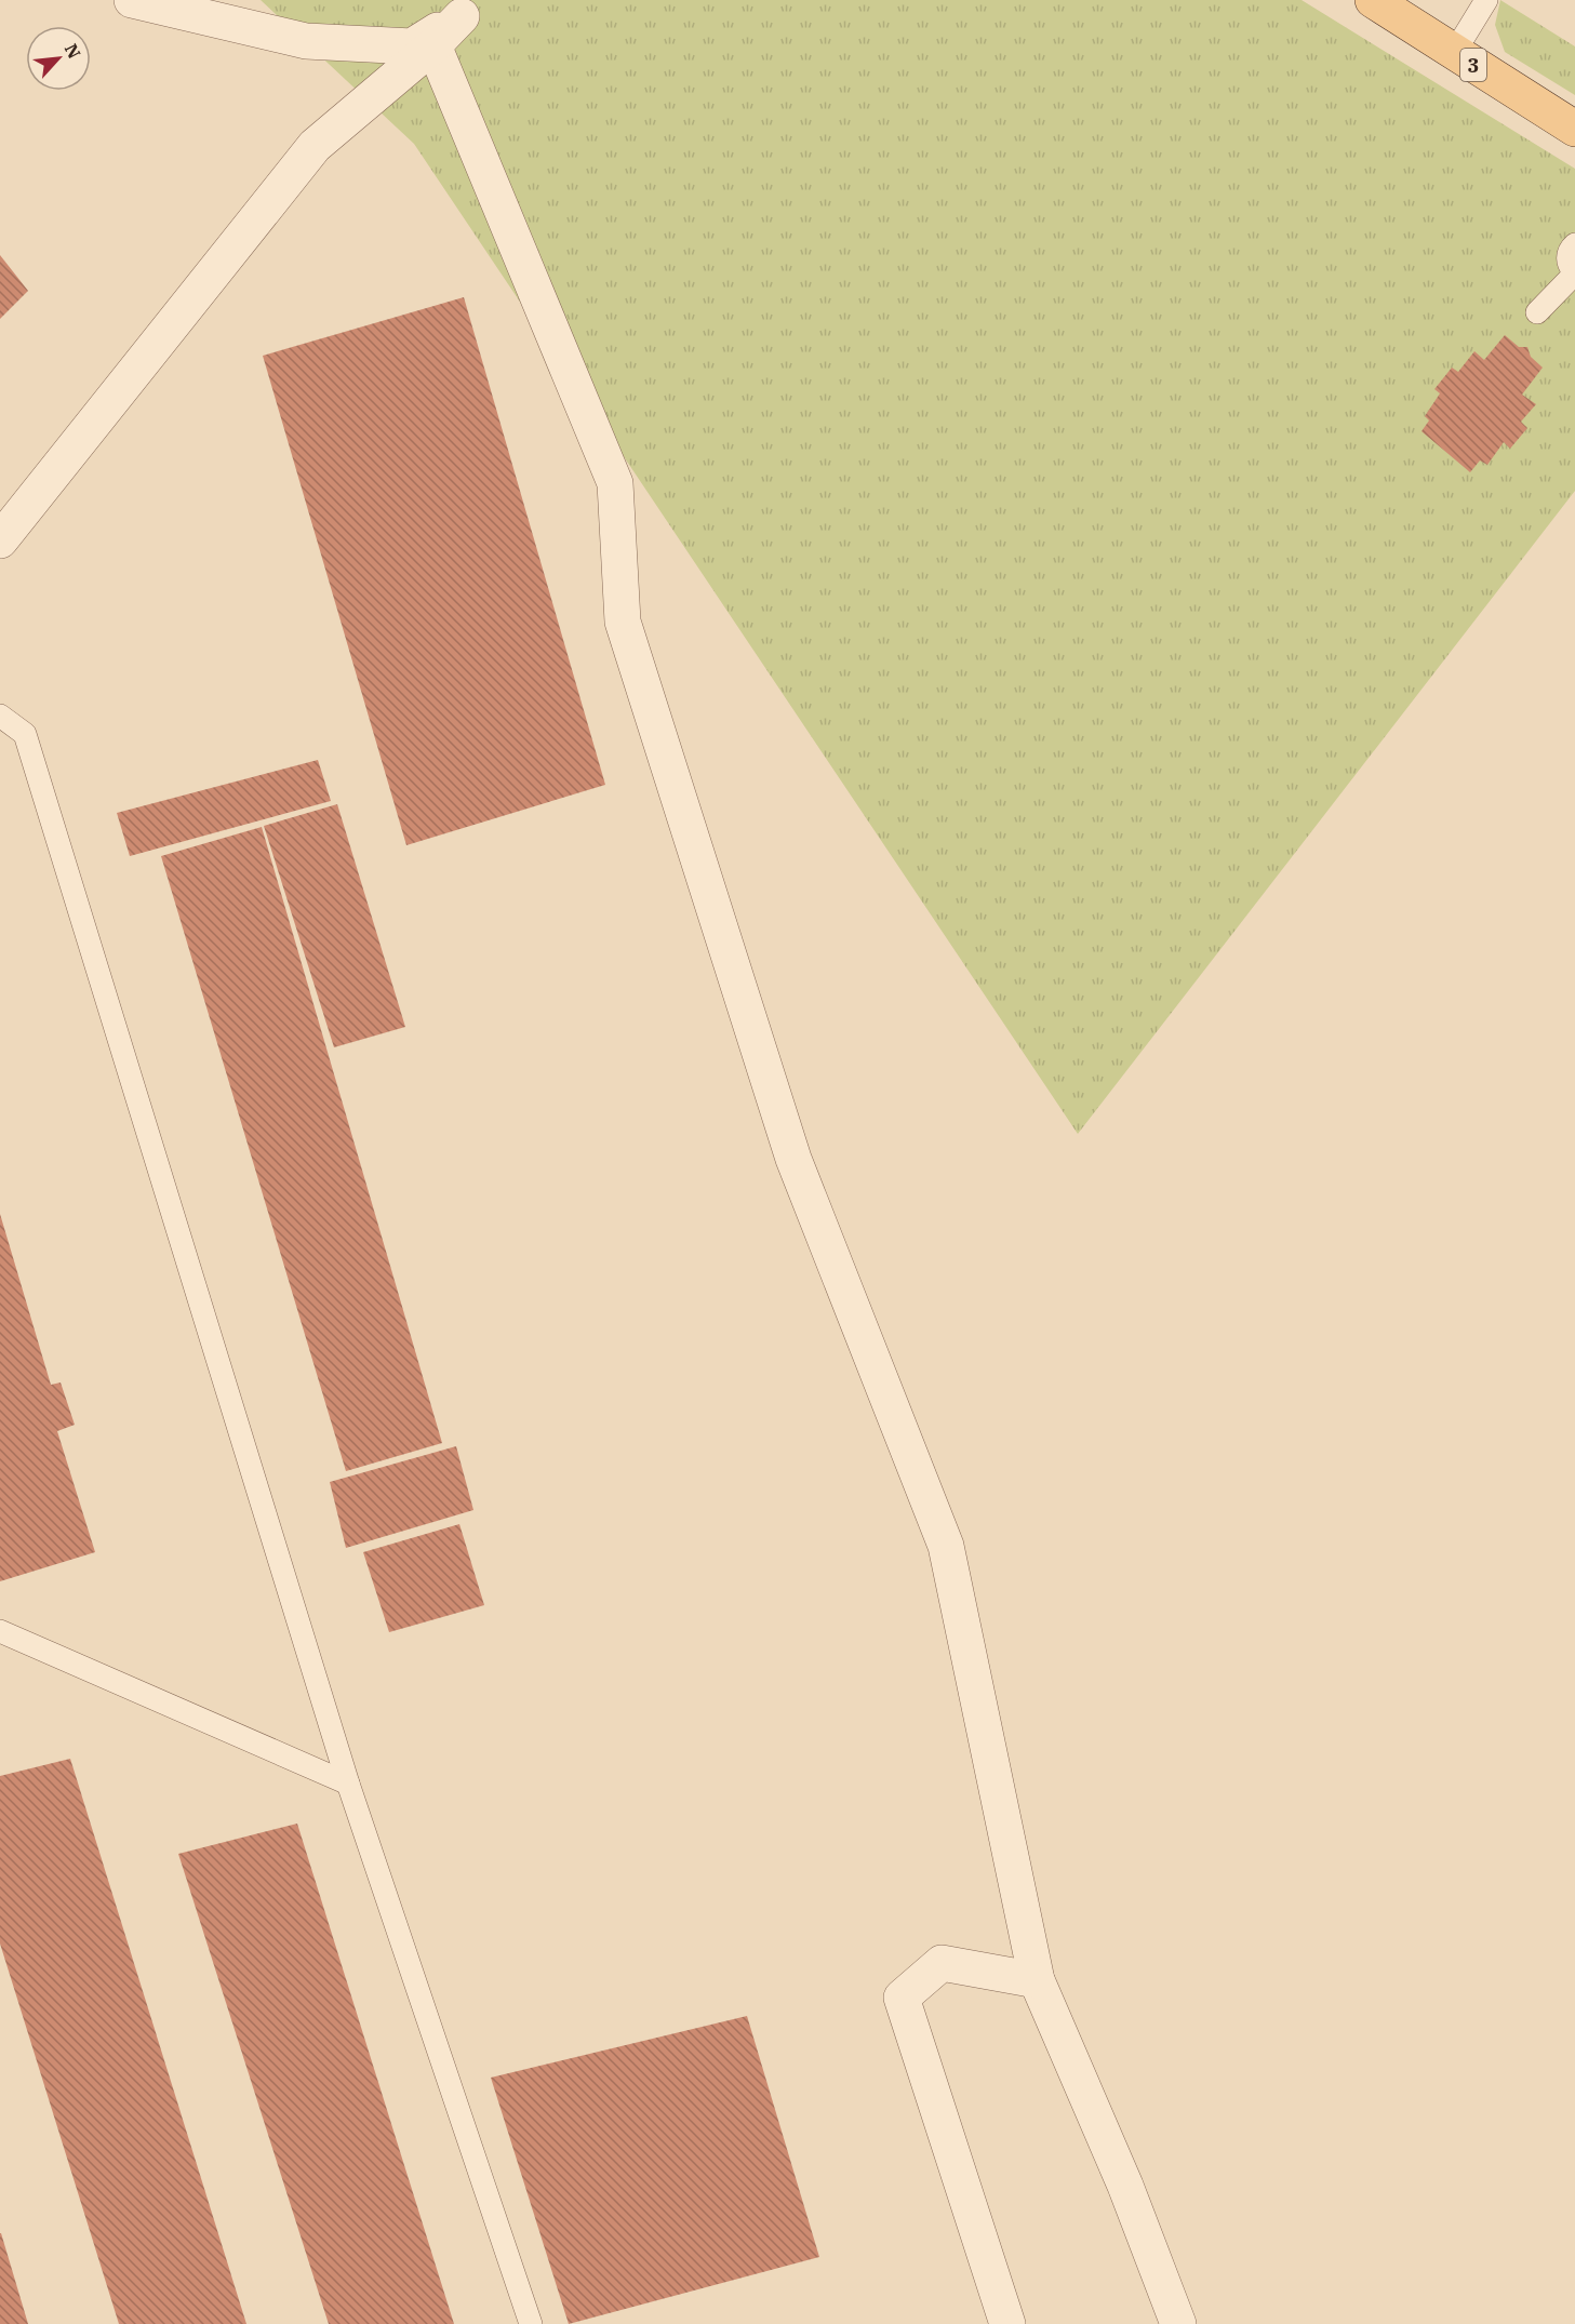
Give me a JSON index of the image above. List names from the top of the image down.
{
  "streets": {
    "main road": ["3"]
  },
  "north": "top right"
}
